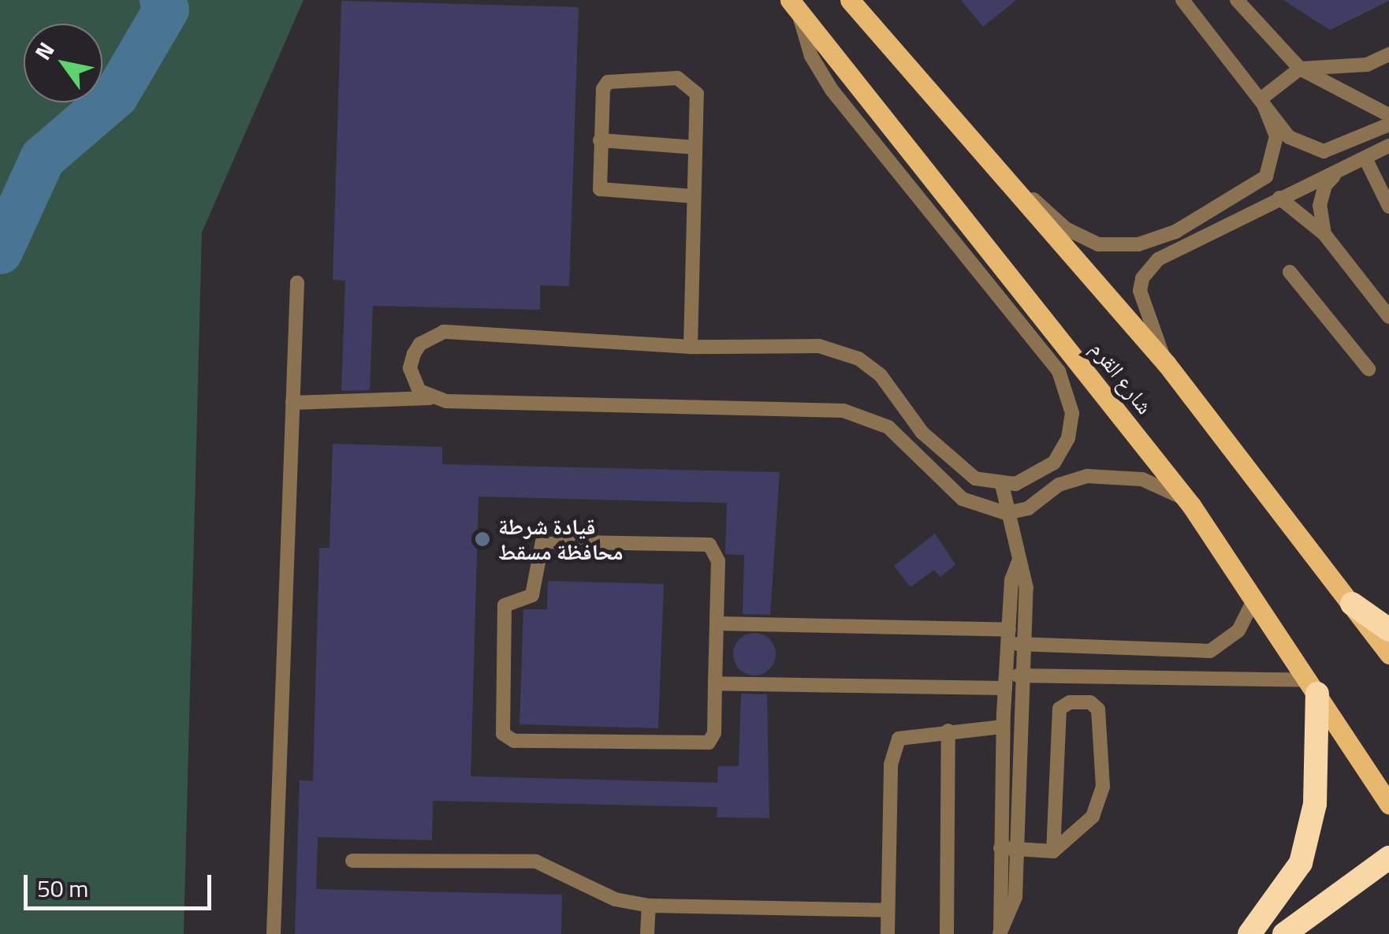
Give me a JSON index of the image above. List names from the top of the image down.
{
  "streets": {
    "main road": ["شارع القرم"]
  },
  "places": ["قيادة شرطة محافظة مسقط"],
  "scale_bar": "50 m",
  "north": "top left"
}
